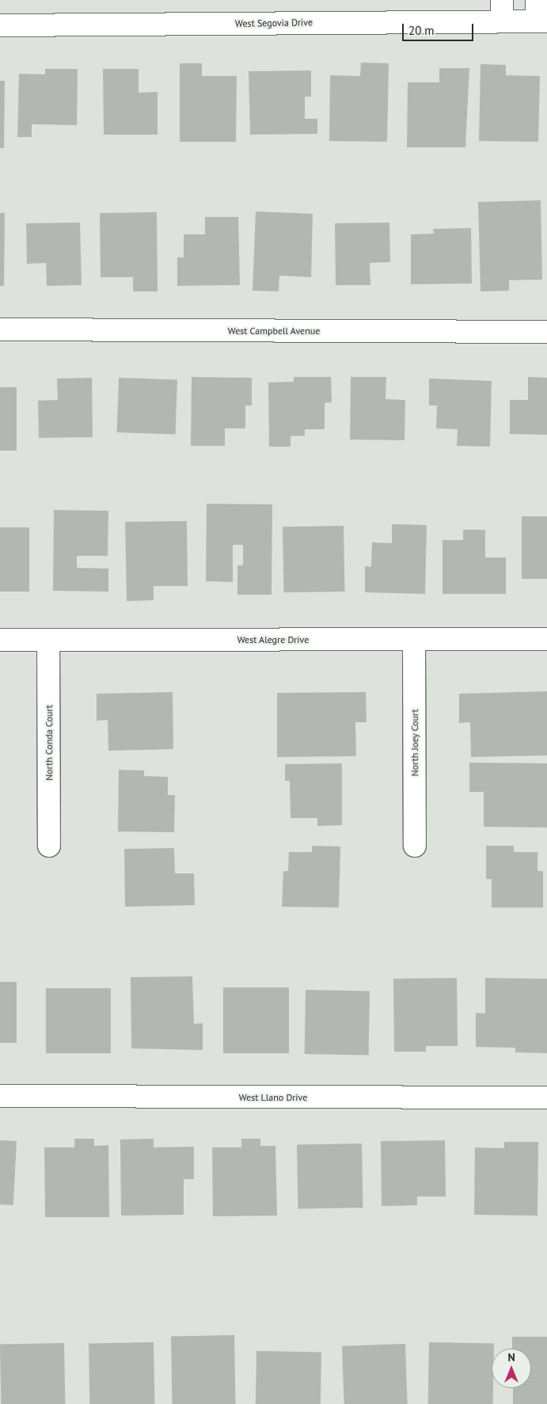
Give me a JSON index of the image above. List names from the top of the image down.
{
  "streets": {
    "street": [
      "West Segovia Drive",
      "West Campbell Avenue",
      "West Alegre Drive",
      "North Conda Court",
      "North Joey Court",
      "West Llano Drive"
    ]
  },
  "crossings": [
    ["West Alegre Drive", "North Conda Court"],
    ["West Alegre Drive", "North Joey Court"]
  ],
  "scale_bar": "20 m",
  "north": "top"
}
